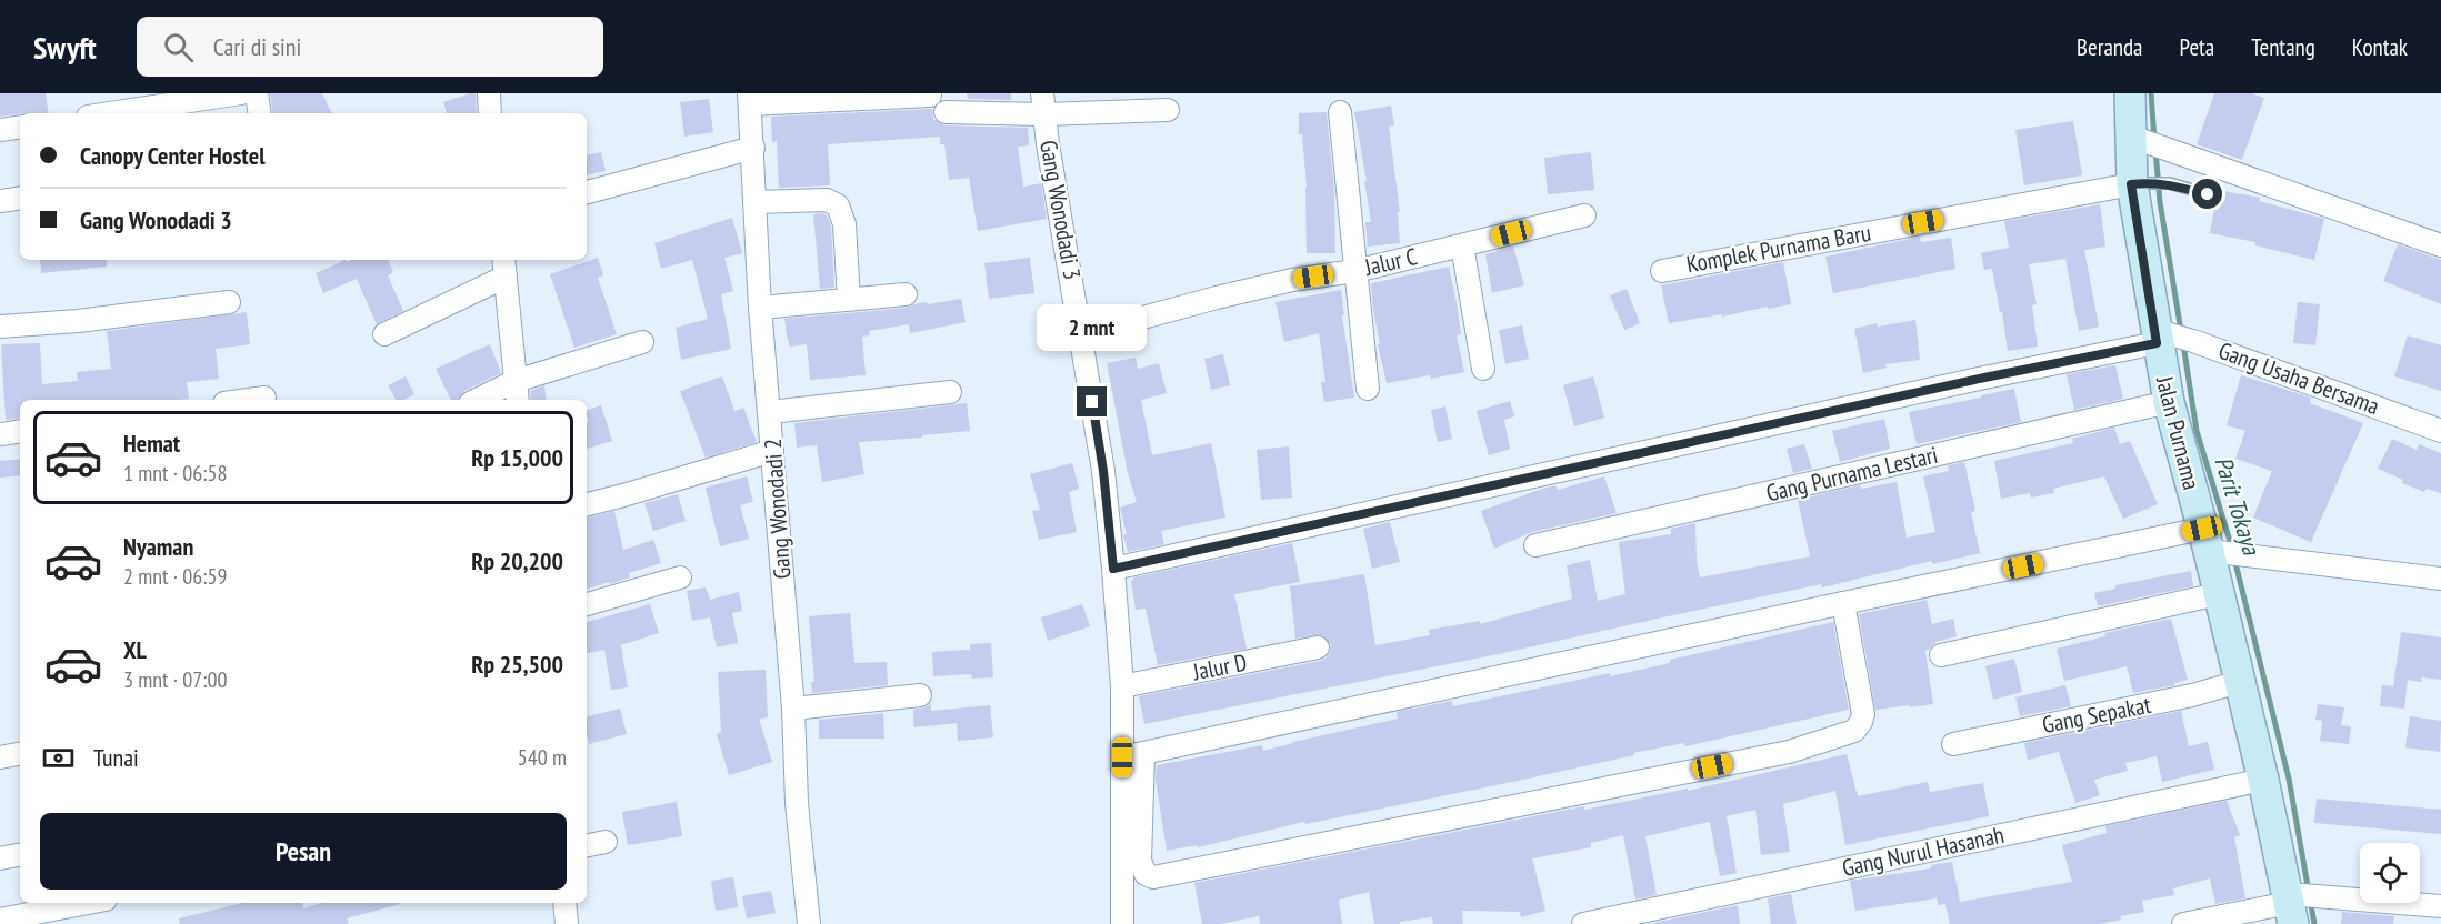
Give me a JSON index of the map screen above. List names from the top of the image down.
{
  "streets": {
    "street": [
      "Gang Wonodadi 3",
      "Komplek Purnama Baru",
      "Jalur C",
      "Gang Usaha Bersama",
      "Jalan Purnama",
      "Gang Purnama Lestari",
      "Gang Wonodadi 2",
      "Jalur D",
      "Gang Sepakat",
      "Gang Nurul Hasanah"
    ]
  },
  "crossings": [
    ["Gang Wonodadi 3", "Jalur C"],
    ["Gang Wonodadi 3", "Jalur D"],
    ["Komplek Purnama Baru", "Jalan Purnama"],
    ["Gang Usaha Bersama", "Jalan Purnama"],
    ["Jalan Purnama", "Gang Purnama Lestari"],
    ["Jalan Purnama", "Gang Sepakat"],
    ["Jalan Purnama", "Gang Nurul Hasanah"]
  ],
  "water": ["Parit Tokaya"],
  "page": {
    "header": "Swyft",
    "search": "Cari di sini",
    "nav": [
      "Beranda",
      "Peta",
      "Tentang",
      "Kontak"
    ],
    "banner": ["Canopy Center Hostel", "Gang Wonodadi 3"],
    "bubble": "2 mnt",
    "list": [
      {
        "name": "Hemat",
        "note": "1 mnt · 06:58",
        "value": "Rp 15,000"
      },
      {
        "name": "Nyaman",
        "note": "2 mnt · 06:59",
        "value": "Rp 20,200"
      },
      {
        "name": "XL",
        "note": "3 mnt · 07:00",
        "value": "Rp 25,500"
      }
    ],
    "pay": ["Tunai", "540 m"],
    "buttons": "Pesan"
  }
}
